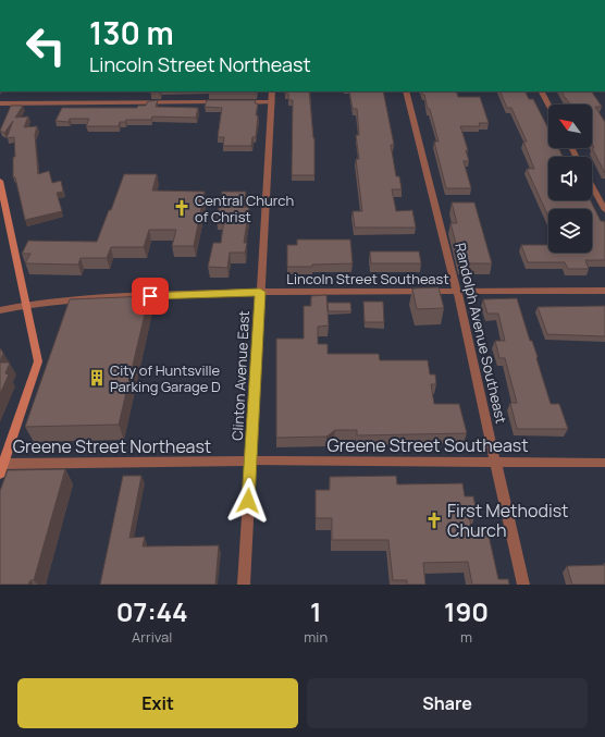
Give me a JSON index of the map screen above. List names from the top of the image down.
{
  "streets": {
    "street": [
      "Lincoln Street Southeast",
      "Randolph Avenue Southeast",
      "Clinton Avenue East",
      "Greene Street Southeast",
      "Greene Street Northeast"
    ]
  },
  "crossings": [
    ["Lincoln Street Southeast", "Randolph Avenue Southeast"],
    ["Lincoln Street Southeast", "Clinton Avenue East"],
    ["Randolph Avenue Southeast", "Greene Street Southeast"],
    ["Clinton Avenue East", "Greene Street Southeast"],
    ["Clinton Avenue East", "Greene Street Northeast"],
    ["Greene Street Southeast", "Greene Street Northeast"]
  ],
  "places": {
    "church": ["Central Church of Christ", "First Methodist Church"],
    "building": ["City of Huntsville Parking Garage D"]
  },
  "north": "top left",
  "page": {
    "turn": ["130 m", "Lincoln Street Northeast"],
    "eta": [
      "07:44",
      "Arrival",
      "1",
      "min",
      "190",
      "m"
    ],
    "buttons": ["Exit", "Share"]
  }
}
